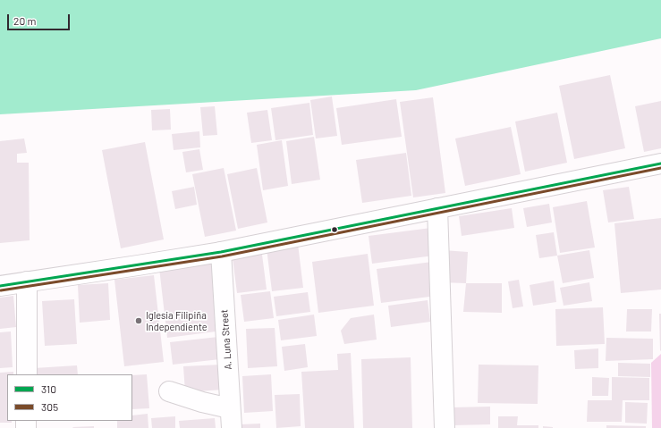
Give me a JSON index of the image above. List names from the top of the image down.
{
  "streets": {
    "main road": ["A. Luna Street"]
  },
  "places": ["Iglesia Filipiña Independiente"],
  "lines": ["transit line 310", "transit line 305"],
  "legend": ["310", "305"],
  "scale_bar": "20 m"
}
